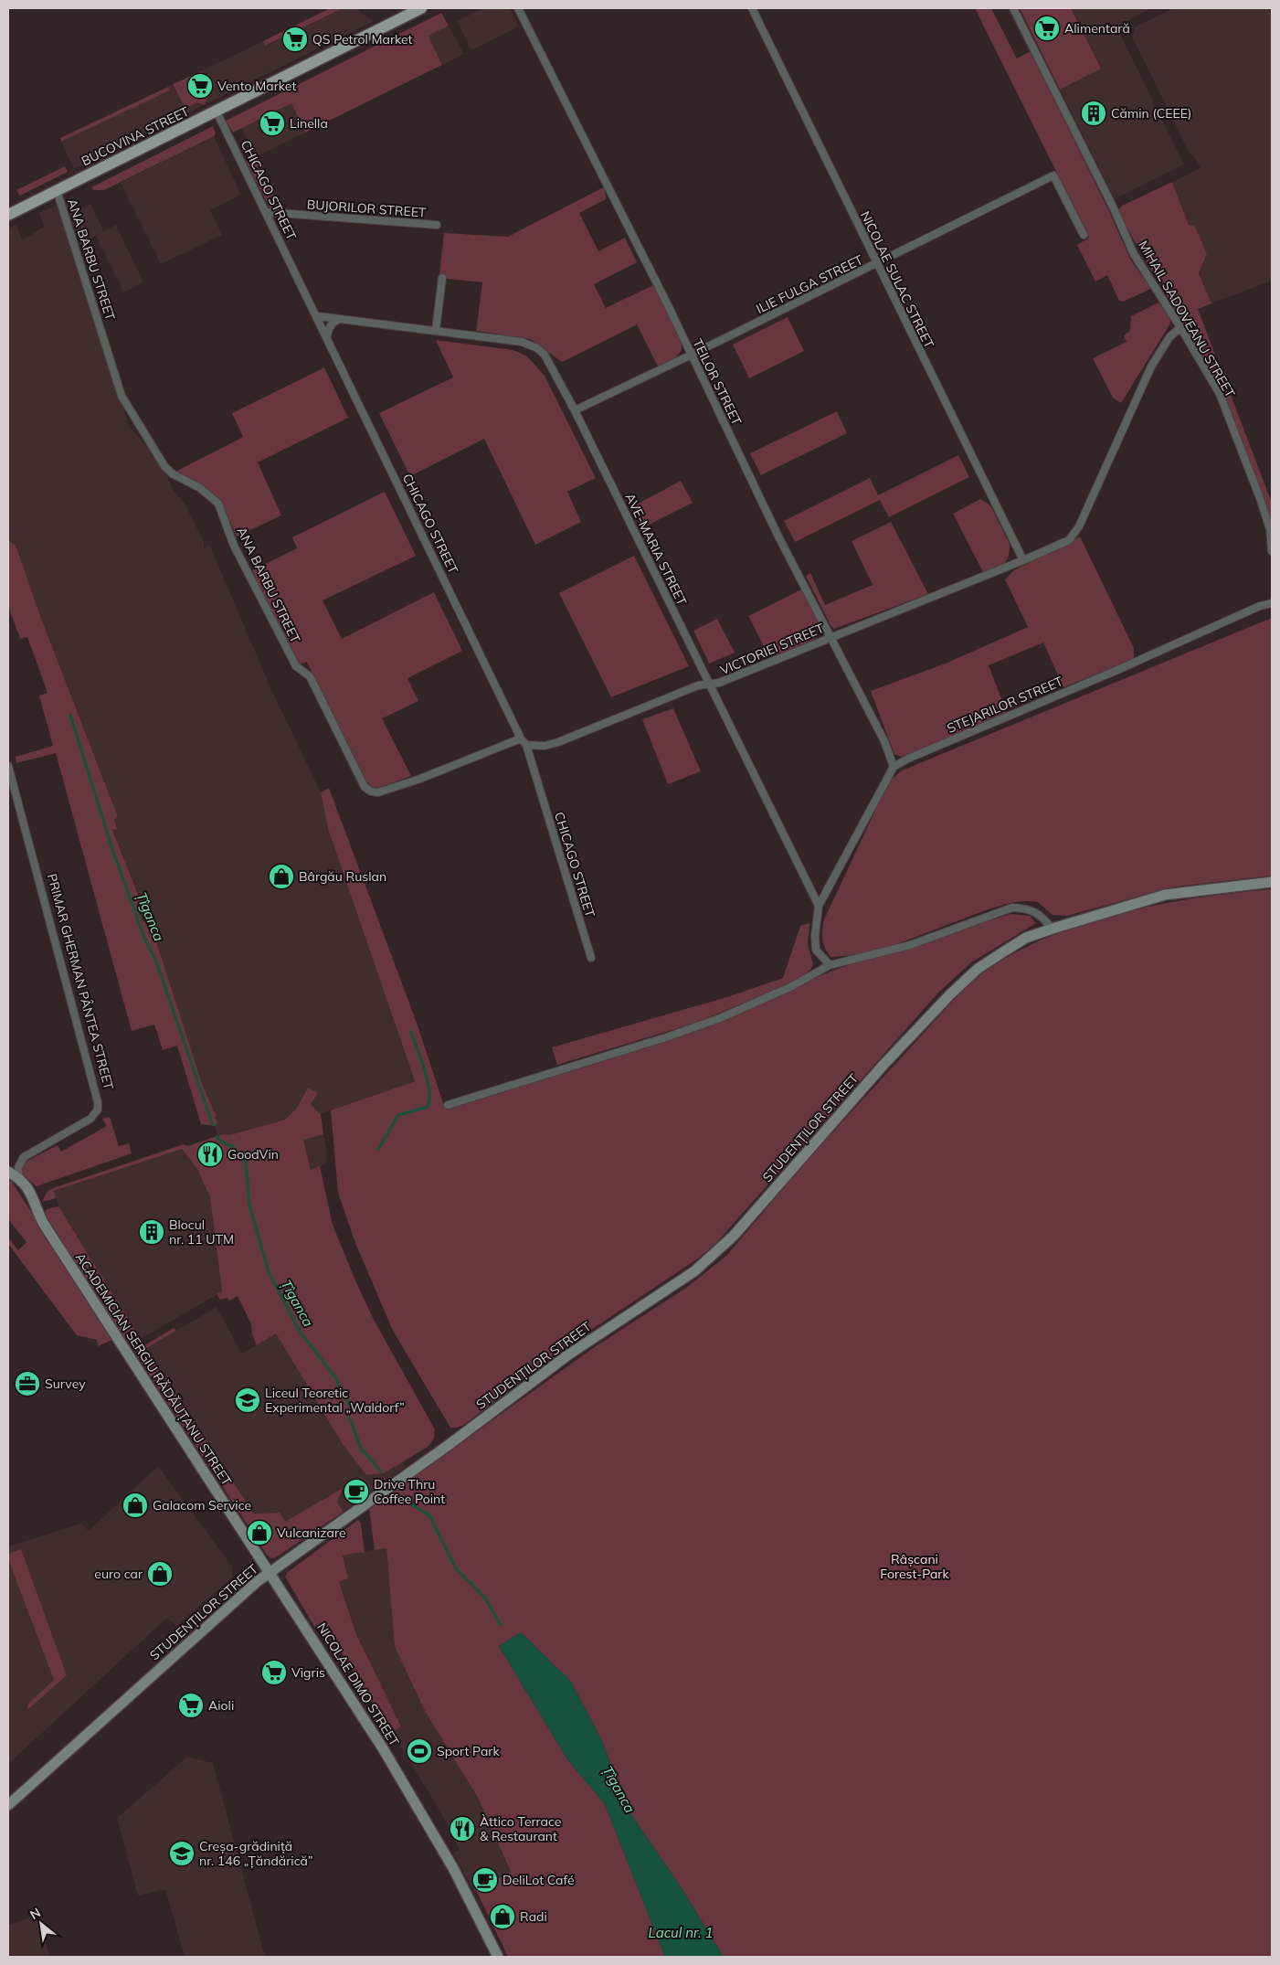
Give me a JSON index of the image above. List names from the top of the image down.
{
  "streets": {
    "main road": [
      "BUCOVINA STREET",
      "STUDENȚILOR STREET",
      "ACADEMICIAN SERGIU RĂDĂUȚANU STREET",
      "NICOLAE DIMO STREET"
    ],
    "street": [
      "CHICAGO STREET",
      "BUJORILOR STREET",
      "ANA BARBU STREET",
      "NICOLAE SULAC STREET",
      "ILIE FULGA STREET",
      "MIHAIL SADOVEANU STREET",
      "TEILOR STREET",
      "AVE-MARIA STREET",
      "VICTORIEI STREET",
      "STEJARILOR STREET",
      "PRIMAR GHERMAN PÂNTEA STREET"
    ]
  },
  "crossings": [
    ["BUCOVINA STREET", "CHICAGO STREET"],
    ["BUCOVINA STREET", "ANA BARBU STREET"],
    ["CHICAGO STREET", "BUJORILOR STREET"],
    ["CHICAGO STREET", "AVE-MARIA STREET"],
    ["CHICAGO STREET", "VICTORIEI STREET"],
    ["ANA BARBU STREET", "VICTORIEI STREET"],
    ["NICOLAE SULAC STREET", "ILIE FULGA STREET"],
    ["NICOLAE SULAC STREET", "VICTORIEI STREET"],
    ["ILIE FULGA STREET", "TEILOR STREET"],
    ["ILIE FULGA STREET", "AVE-MARIA STREET"],
    ["MIHAIL SADOVEANU STREET", "VICTORIEI STREET"],
    ["TEILOR STREET", "VICTORIEI STREET"],
    ["TEILOR STREET", "STEJARILOR STREET"],
    ["AVE-MARIA STREET", "VICTORIEI STREET"],
    ["PRIMAR GHERMAN PÂNTEA STREET", "ACADEMICIAN SERGIU RĂDĂUȚANU STREET"],
    ["STUDENȚILOR STREET", "ACADEMICIAN SERGIU RĂDĂUȚANU STREET"],
    ["STUDENȚILOR STREET", "NICOLAE DIMO STREET"],
    ["ACADEMICIAN SERGIU RĂDĂUȚANU STREET", "NICOLAE DIMO STREET"]
  ],
  "water": ["Țîganca", "Lacul nr. 1"],
  "parks": ["Râșcani Forest-Park"],
  "places": {
    "supermarket": [
      "Alimentară",
      "QS Petrol Market",
      "Vento Market",
      "Linella",
      "Vigris",
      "Aioli"
    ],
    "building": ["Cămin (CEEE)", "Blocul nr. 11 UTM"],
    "shop": [
      "Bârgău Ruslan",
      "Galacom Service",
      "Vulcanizare",
      "euro car",
      "Radi"
    ],
    "restaurant": ["GoodVin", "Àttico Terrace & Restaurant"],
    "office": ["Survey"],
    "school or university": ["Liceul Teoretic Experimental „Waldorf”", "Creșa-grădiniță nr. 146 „Țăndărică”"],
    "cafe": ["Drive Thru Coffee Point", "DeliLot Café"],
    "sports": ["Sport Park"]
  },
  "north": "top left"
}
